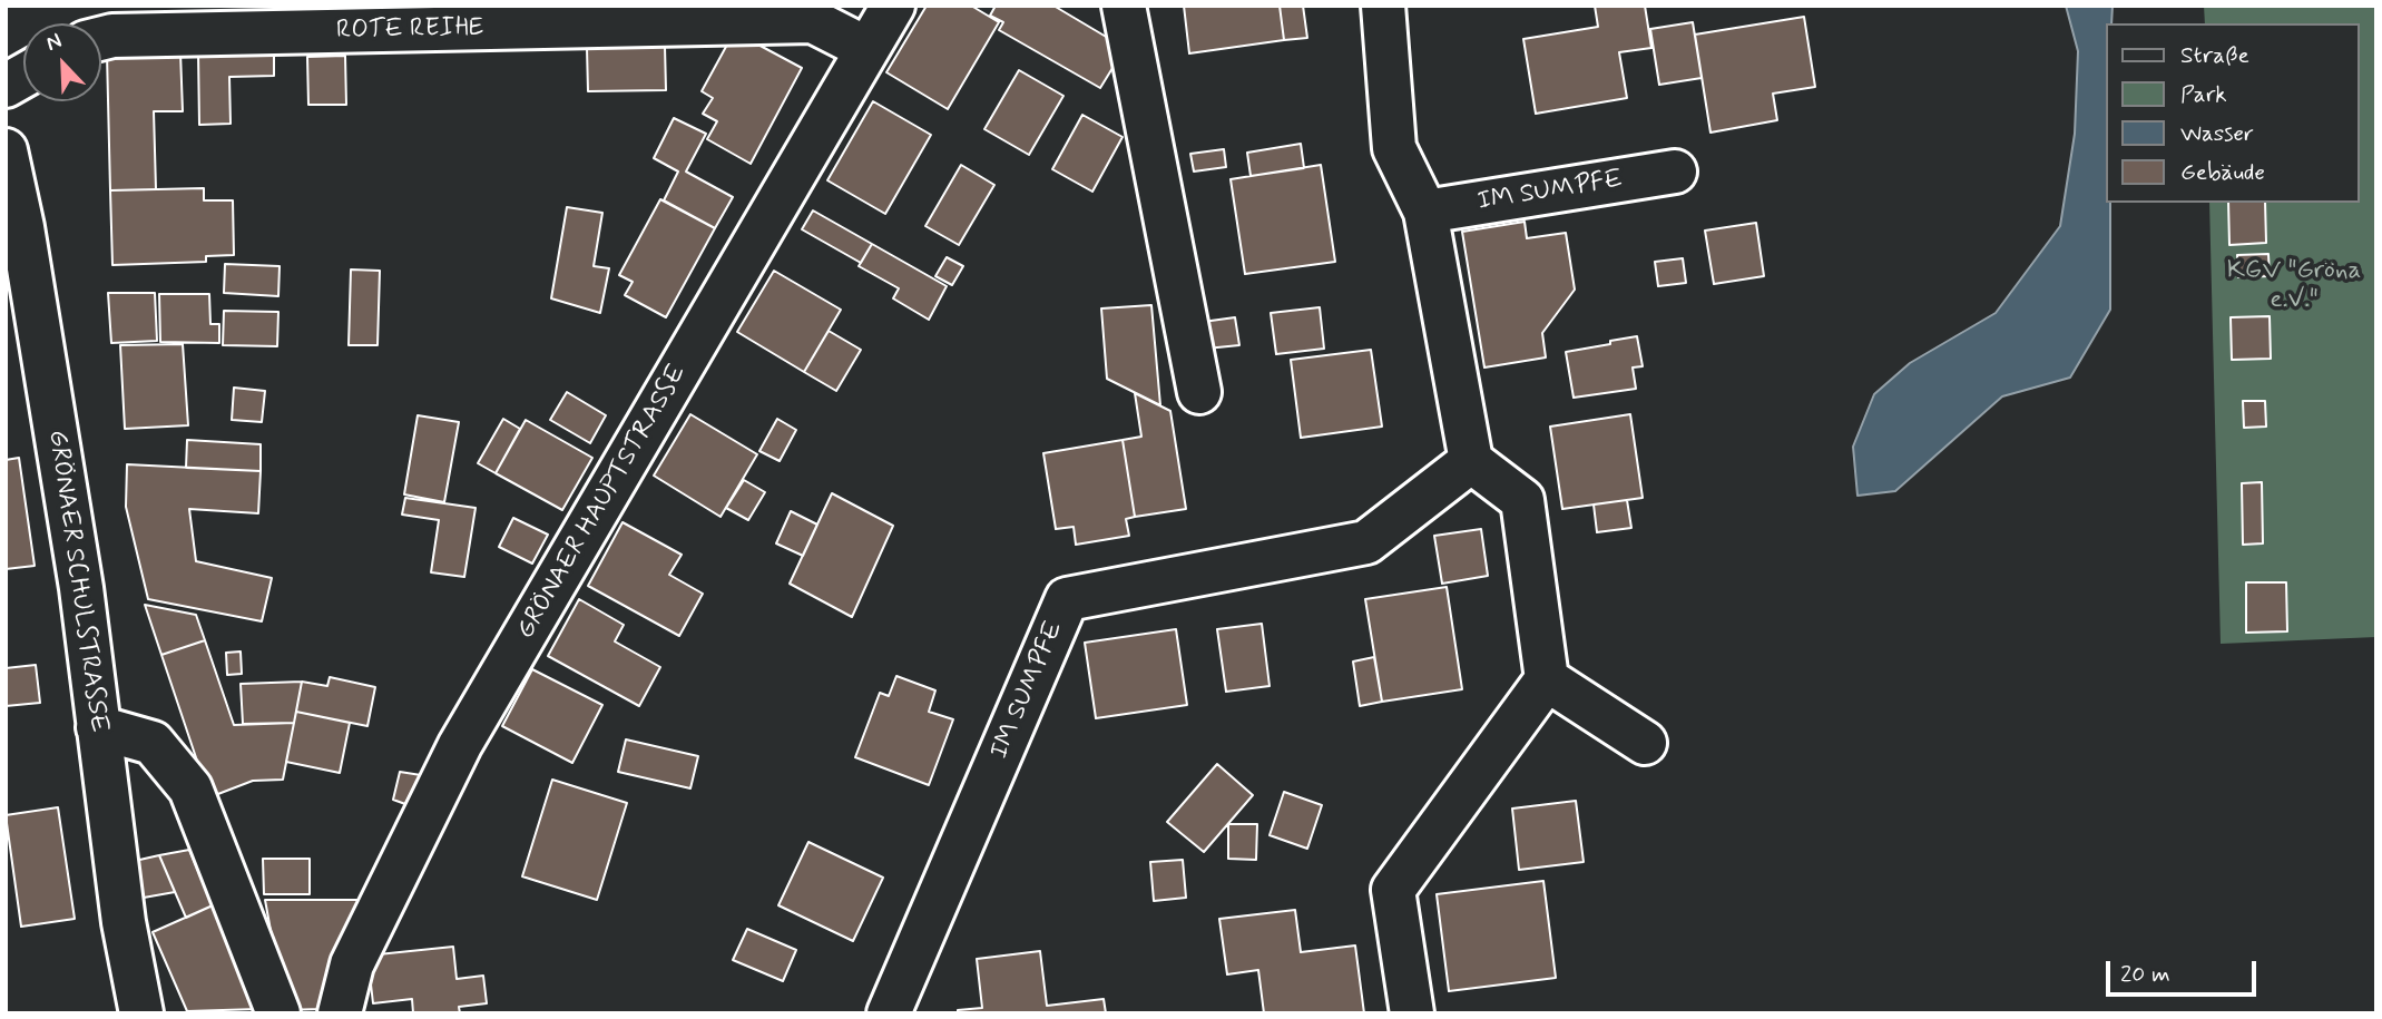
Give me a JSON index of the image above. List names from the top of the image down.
{
  "streets": {
    "street": [
      "ROTE REIHE",
      "IM SUMPFE",
      "GRÖNAER HAUPTSTRASSE",
      "GRÖNAER SCHULSTRASSE"
    ]
  },
  "crossings": [
    ["ROTE REIHE", "GRÖNAER HAUPTSTRASSE"]
  ],
  "parks": ["KGV \"Gröna e.V.\""],
  "legend": [
    "Straße",
    "Park",
    "Wasser",
    "Gebäude"
  ],
  "scale_bar": "20 m",
  "north": "top left"
}
